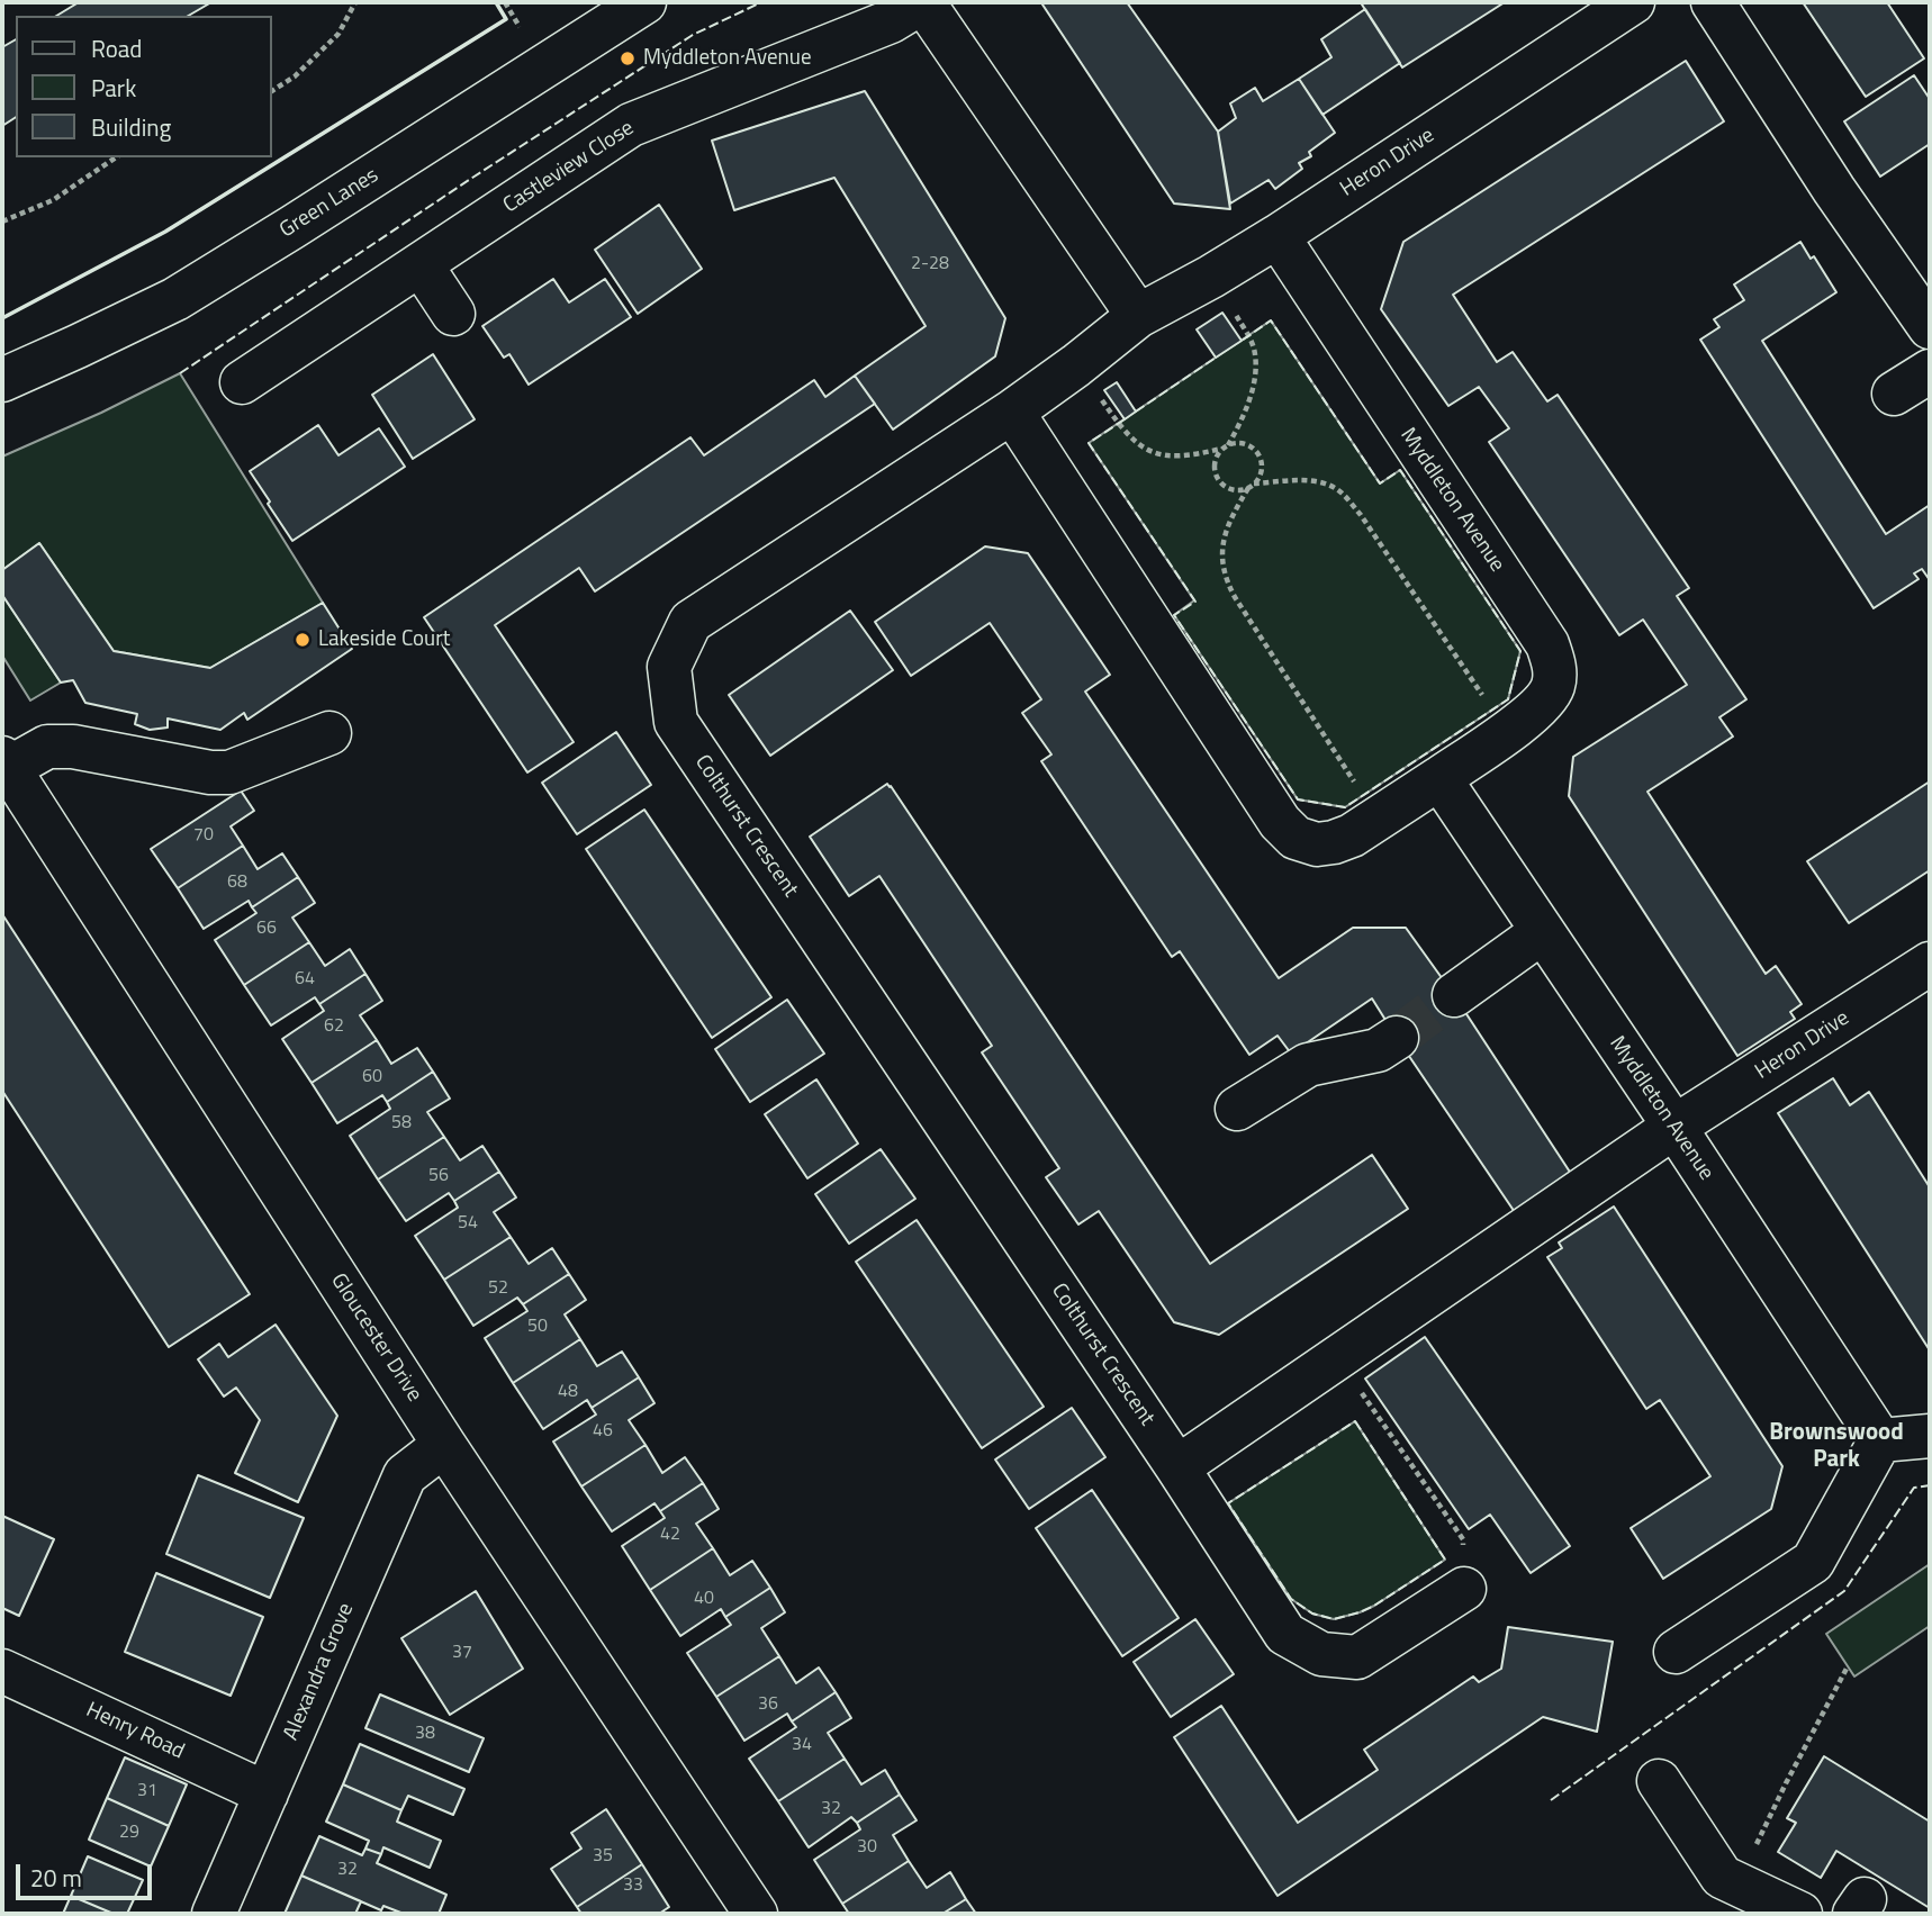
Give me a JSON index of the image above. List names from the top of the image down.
{
  "streets": {
    "street": [
      "Heron Drive",
      "Castleview Close",
      "Green Lanes",
      "Myddleton Avenue",
      "Colthurst Crescent",
      "Gloucester Drive",
      "Alexandra Grove",
      "Henry Road"
    ]
  },
  "crossings": [
    ["Heron Drive", "Myddleton Avenue"],
    ["Heron Drive", "Colthurst Crescent"],
    ["Myddleton Avenue", "Colthurst Crescent"],
    ["Gloucester Drive", "Alexandra Grove"],
    ["Alexandra Grove", "Henry Road"]
  ],
  "districts": ["Brownswood Park"],
  "places": ["Myddleton Avenue", "Lakeside Court"],
  "house_numbers": [
    "2-28",
    "70",
    "68",
    "66",
    "64",
    "62",
    "60",
    "58",
    "56",
    "54",
    "52",
    "50",
    "48",
    "46",
    "42",
    "40",
    "37",
    "36",
    "38",
    "34",
    "31",
    "32",
    "29",
    "30",
    "35",
    "32",
    "33"
  ],
  "legend": ["Road", "Park", "Building"],
  "scale_bar": "20 m"
}
